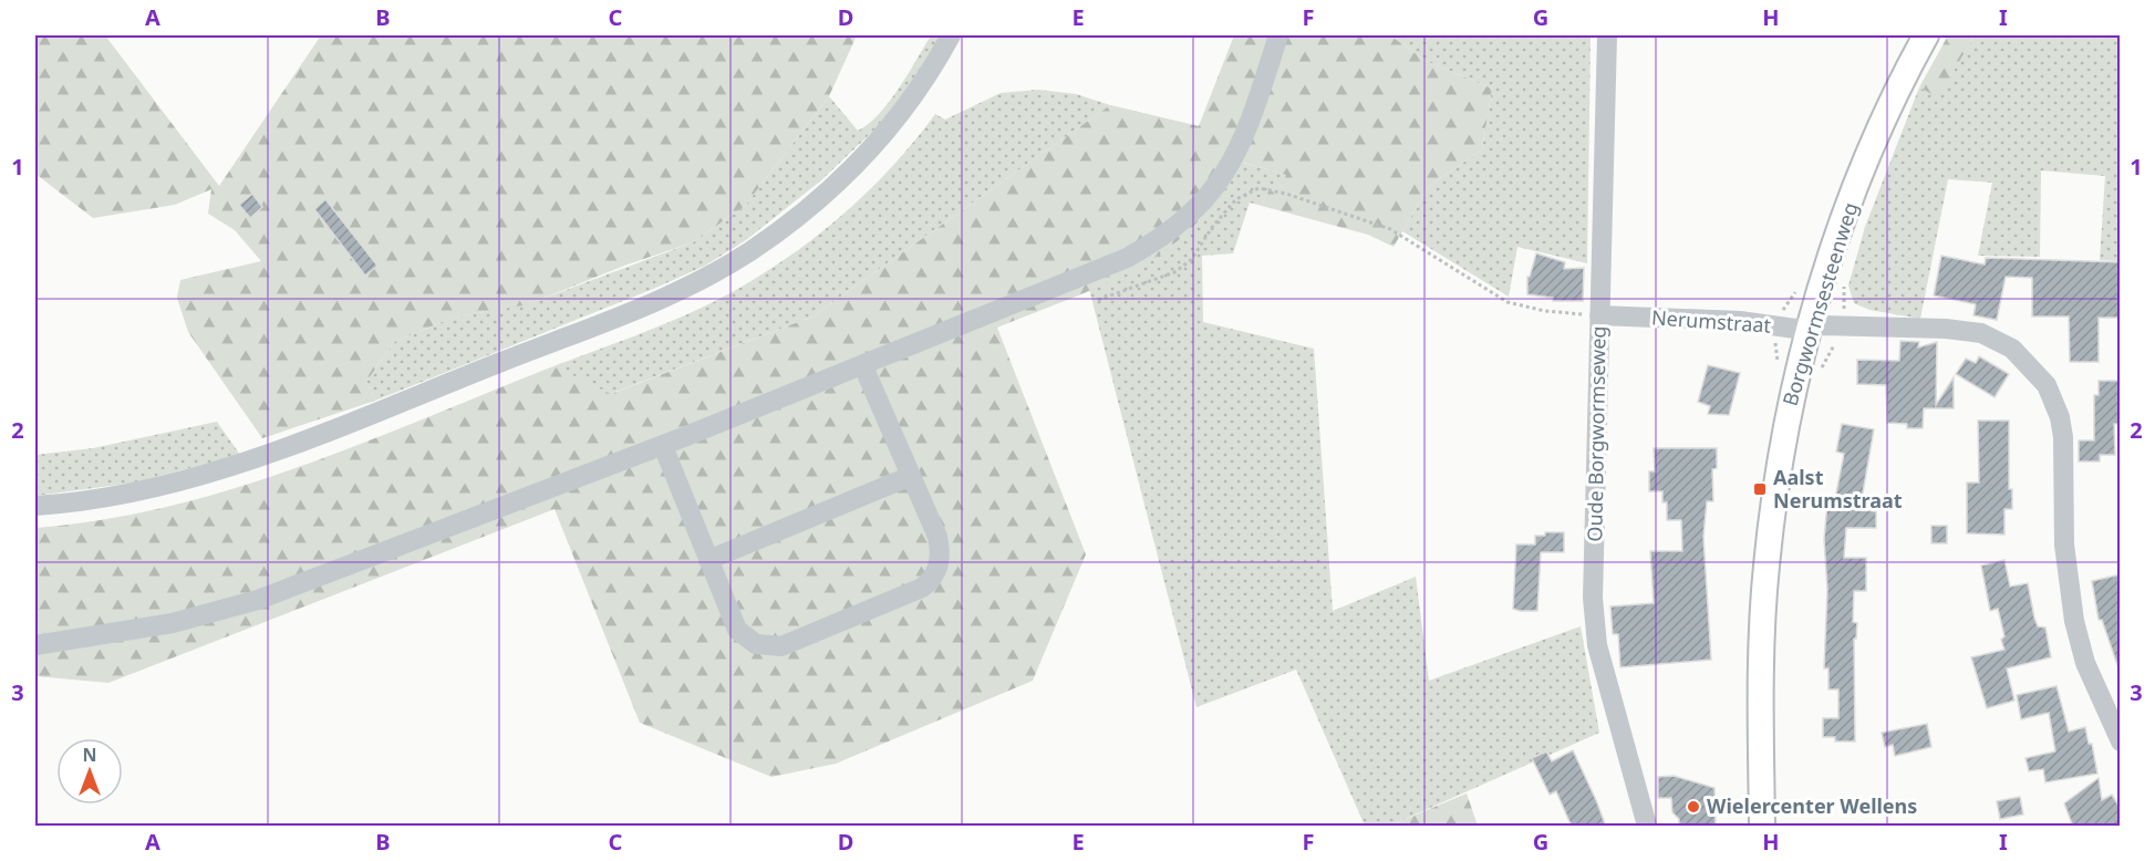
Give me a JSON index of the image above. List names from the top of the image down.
{
  "streets": {
    "main road": ["Borgwormsesteenweg"],
    "street": ["Nerumstraat", "Oude Borgwormseweg"]
  },
  "crossings": [
    ["Borgwormsesteenweg", "Nerumstraat"],
    ["Nerumstraat", "Oude Borgwormseweg"]
  ],
  "places": {
    "transit": ["Aalst Nerumstraat"],
    "other": ["Wielercenter Wellens"]
  },
  "north": "top",
  "grid": {
    "columns": [
      "A",
      "B",
      "C",
      "D",
      "E",
      "F",
      "G",
      "H",
      "I"
    ],
    "rows": ["1", "2", "3"]
  }
}
